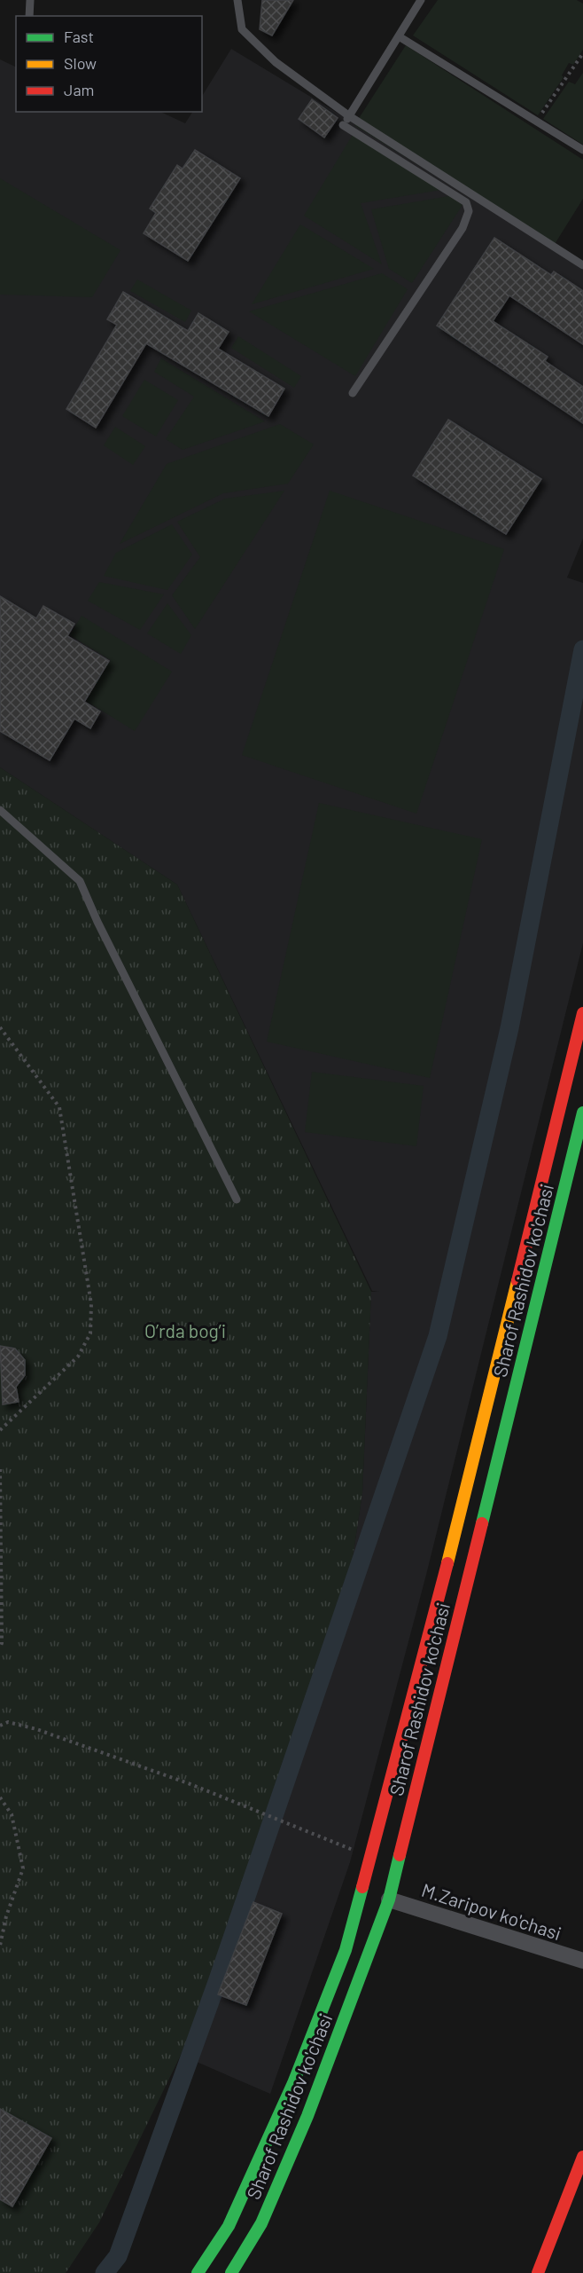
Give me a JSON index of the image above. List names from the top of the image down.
{
  "streets": {
    "street": ["Sharof Rashidov ko'chasi", "M.Zaripov ko'chasi"]
  },
  "crossings": [
    ["Sharof Rashidov ko'chasi", "M.Zaripov ko'chasi"]
  ],
  "parks": ["O’rda bog’i"],
  "legend": ["Fast", "Slow", "Jam"]
}
